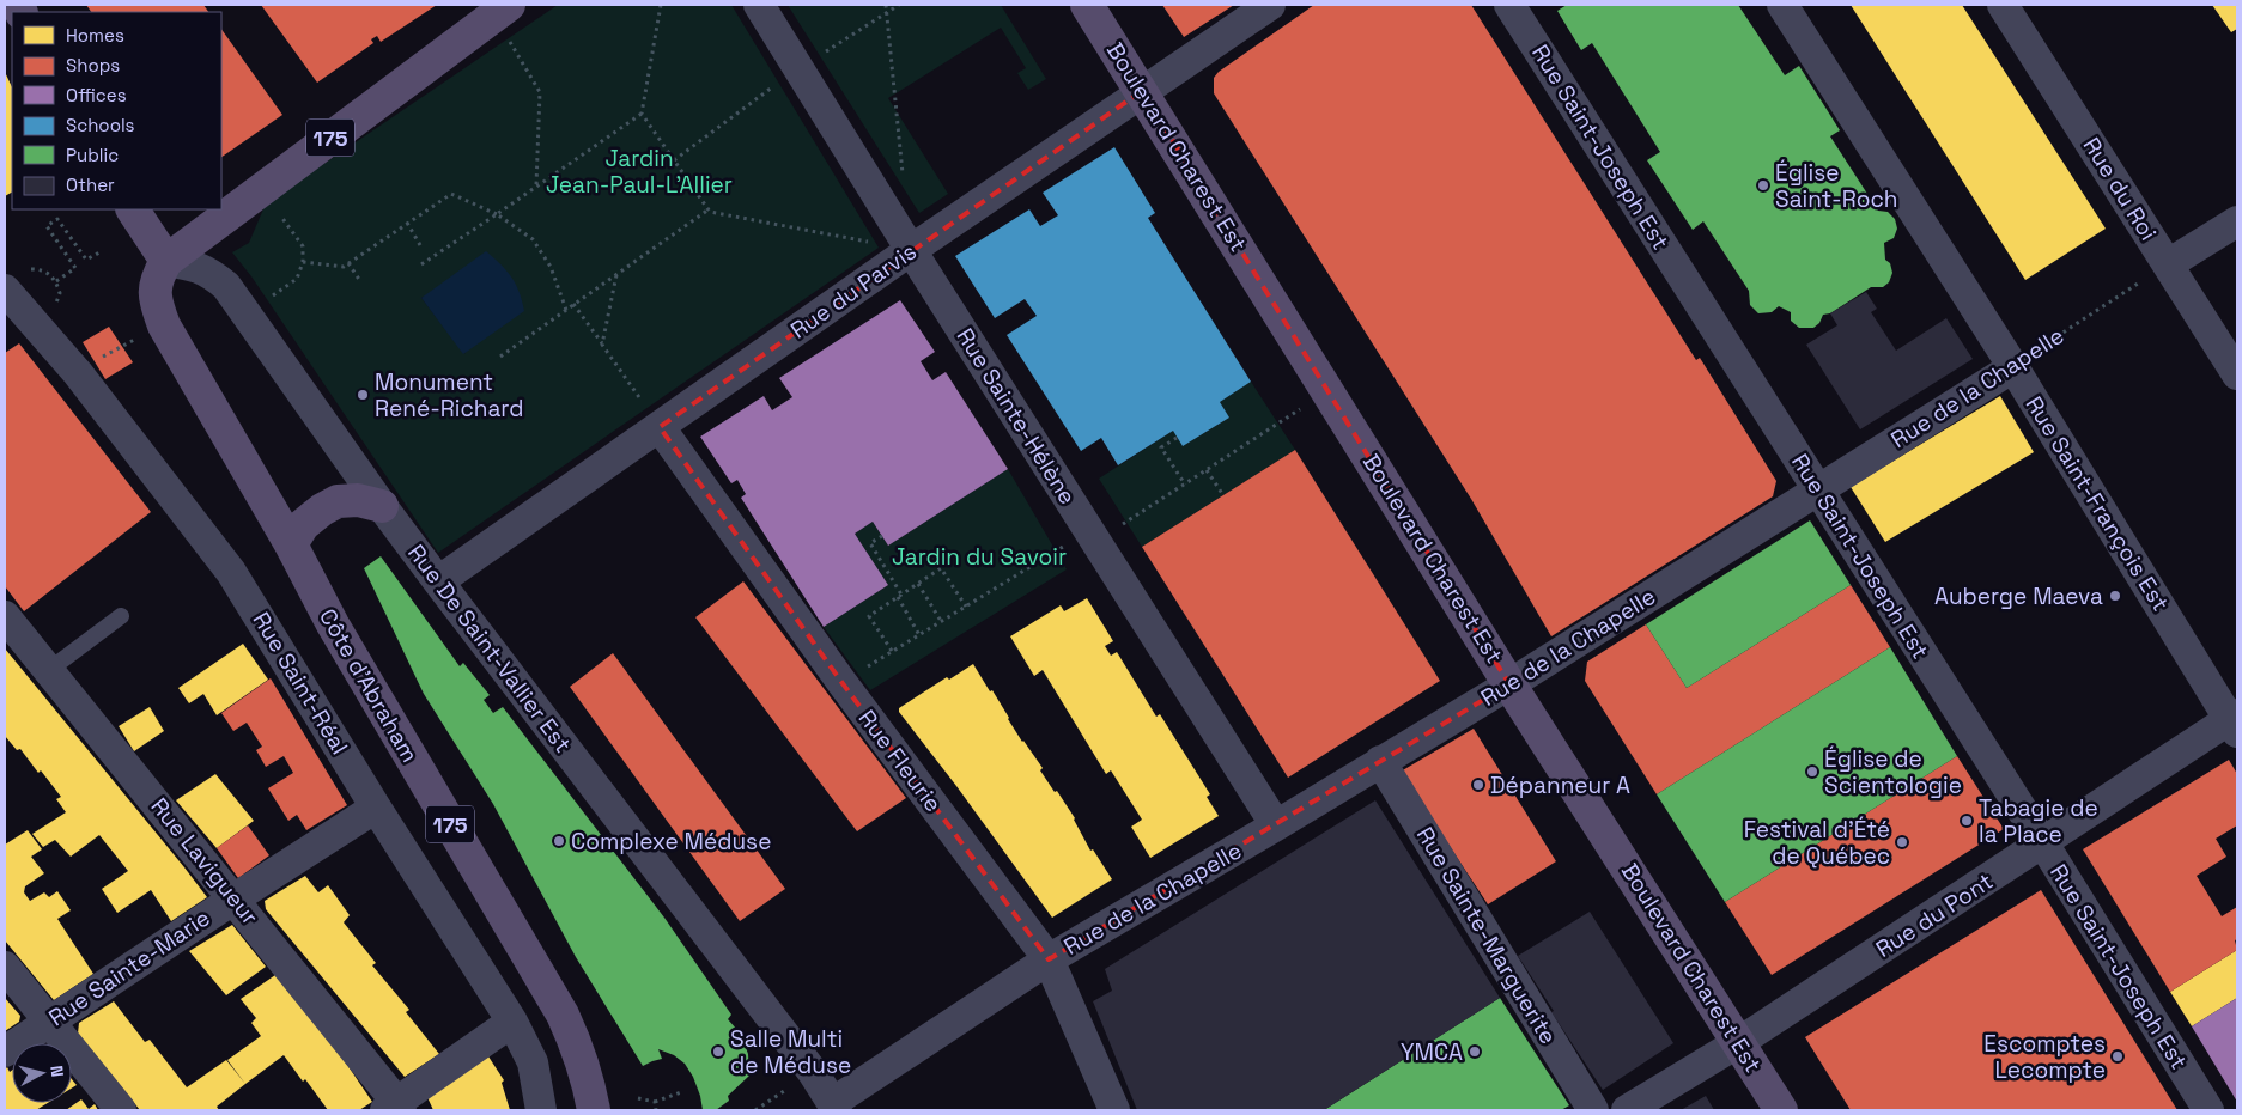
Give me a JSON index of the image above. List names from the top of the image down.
{
  "streets": {
    "main road": ["175", "Boulevard Charest Est", "Côte d'Abraham"],
    "street": [
      "Rue Saint-Joseph Est",
      "Rue du Roi",
      "Rue du Parvis",
      "Rue de la Chapelle",
      "Rue Sainte-Hélène",
      "Rue Saint-François Est",
      "Rue De Saint-Vallier Est",
      "Rue Saint-Réal",
      "Rue Fleurie",
      "Rue Lavigueur",
      "Rue du Pont",
      "Rue Sainte-Marguerite",
      "Rue Sainte-Marie"
    ]
  },
  "crossings": [
    ["175", "Rue De Saint-Vallier Est"],
    ["175", "Côte d'Abraham"],
    ["Boulevard Charest Est", "Rue du Parvis"],
    ["Boulevard Charest Est", "Rue de la Chapelle"],
    ["Boulevard Charest Est", "Rue du Pont"],
    ["Rue Saint-Joseph Est", "Rue de la Chapelle"],
    ["Rue Saint-Joseph Est", "Rue du Pont"],
    ["Rue du Roi", "Rue de la Chapelle"],
    ["Rue du Parvis", "Rue Sainte-Hélène"],
    ["Rue du Parvis", "Rue De Saint-Vallier Est"],
    ["Rue du Parvis", "Rue Fleurie"],
    ["Rue de la Chapelle", "Rue Sainte-Hélène"],
    ["Rue de la Chapelle", "Rue Saint-François Est"],
    ["Rue de la Chapelle", "Rue De Saint-Vallier Est"],
    ["Rue de la Chapelle", "Rue Fleurie"],
    ["Rue de la Chapelle", "Rue Sainte-Marguerite"],
    ["Rue Saint-François Est", "Rue du Pont"],
    ["Rue De Saint-Vallier Est", "Côte d'Abraham"],
    ["Rue Saint-Réal", "Rue Sainte-Marie"],
    ["Rue Lavigueur", "Rue Sainte-Marie"]
  ],
  "parks": ["Jardin Jean-Paul-L'Allier", "Jardin du Savoir"],
  "places": [
    "Église Saint-Roch",
    "Monument René-Richard",
    "Auberge Maeva",
    "Église de Scientologie",
    "Dépanneur A",
    "Tabagie de la Place",
    "Complexe Méduse",
    "Festival d'Été de Québec",
    "Salle Multi de Méduse",
    "YMCA",
    "Escomptes Lecompte"
  ],
  "legend": [
    "Homes",
    "Shops",
    "Offices",
    "Schools",
    "Public",
    "Other"
  ],
  "north": "right"
}
